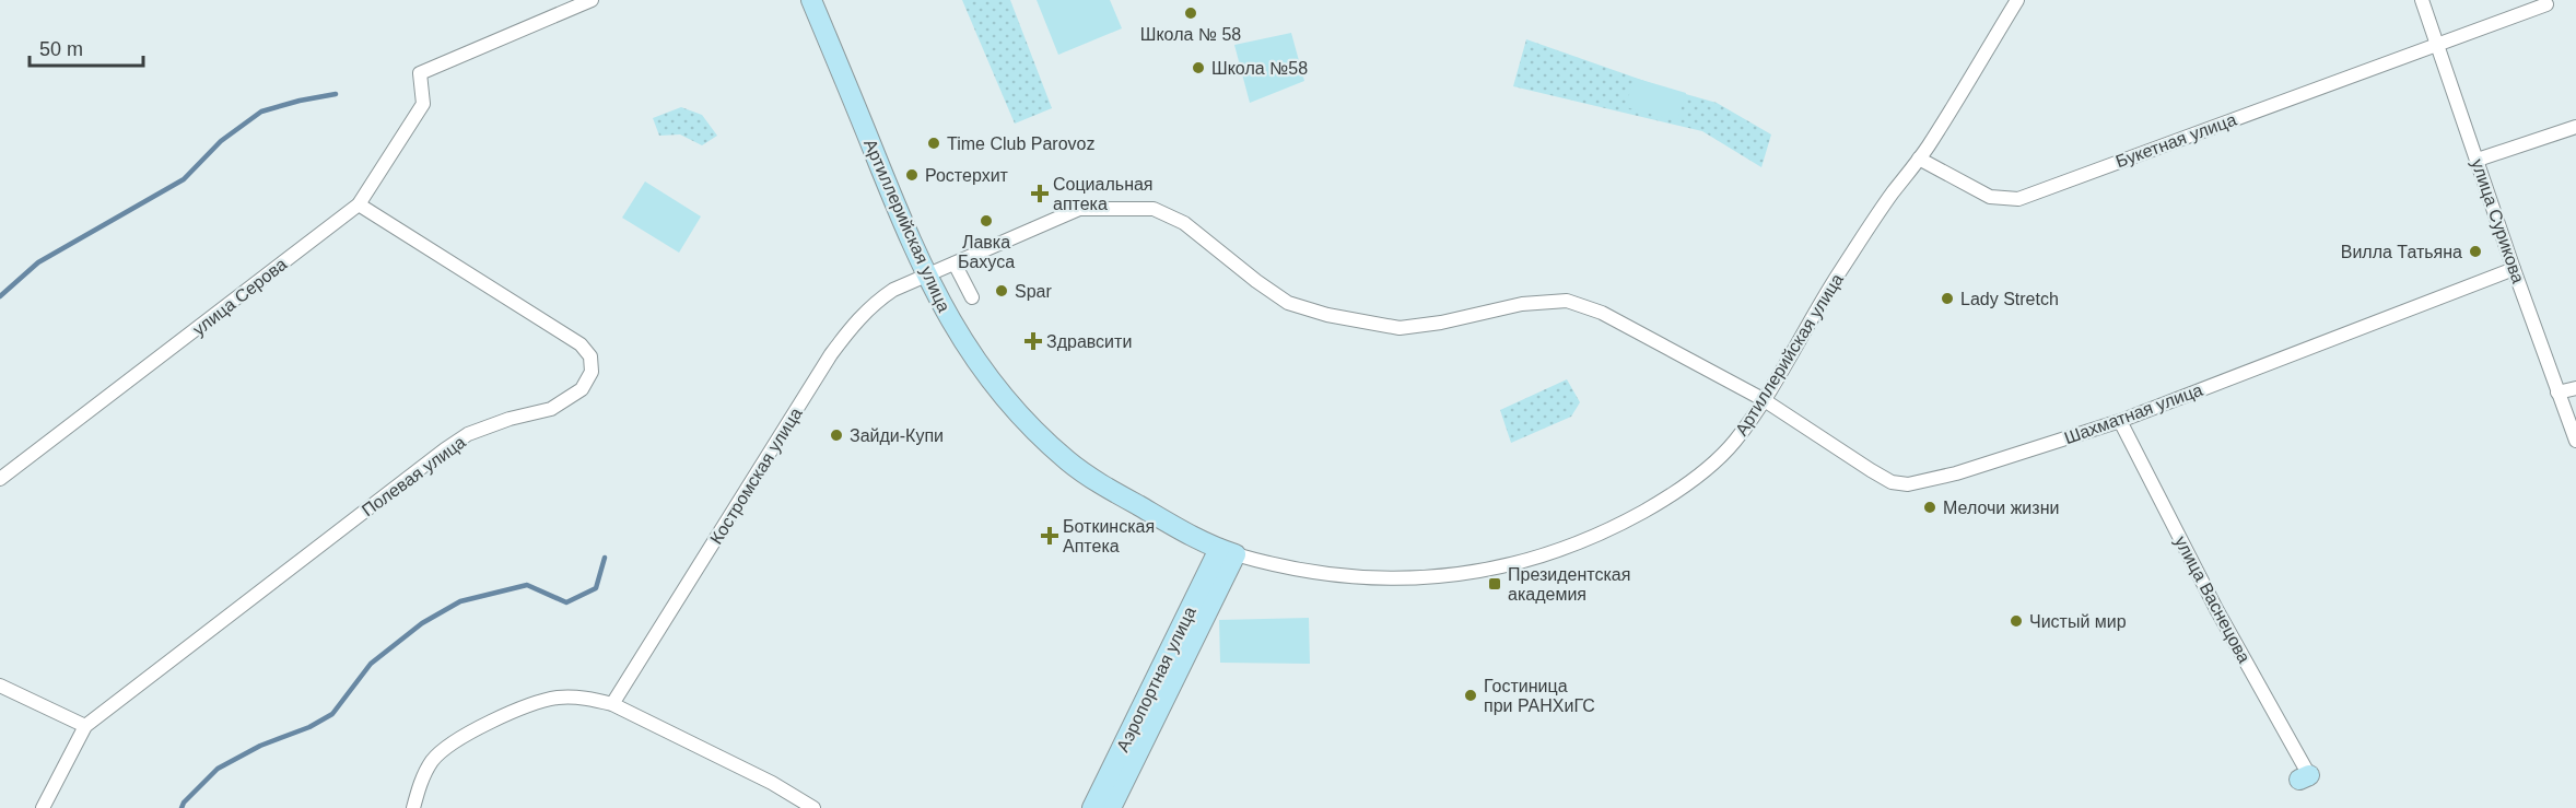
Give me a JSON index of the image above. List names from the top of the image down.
{
  "streets": {
    "main road": ["Артиллерийская улица", "Аэропортная улица"],
    "street": [
      "Букетная улица",
      "улица Сурикова",
      "улица Серова",
      "Шахматная улица",
      "Полевая улица",
      "Костромская улица",
      "улица Васнецова"
    ]
  },
  "crossings": [
    ["Букетная улица", "улица Сурикова"],
    ["Букетная улица", "Артиллерийская улица"],
    ["улица Сурикова", "Шахматная улица"],
    ["Артиллерийская улица", "Шахматная улица"],
    ["Артиллерийская улица", "Костромская улица"],
    ["Артиллерийская улица", "Аэропортная улица"],
    ["улица Серова", "Полевая улица"],
    ["Шахматная улица", "Костромская улица"],
    ["Шахматная улица", "улица Васнецова"]
  ],
  "places": {
    "other": [
      "Школа № 58",
      "Школа №58",
      "Time Club Parovoz",
      "Ростерхит",
      "Лавка Бахуса",
      "Вилла Татьяна",
      "Spar",
      "Lady Stretch",
      "Зайди-Купи",
      "Мелочи жизни",
      "Чистый мир",
      "Гостиница при РАНХиГС"
    ],
    "health": ["Социальная аптека", "Здравсити", "Боткинская Аптека"],
    "transit": ["Президентская академия"]
  },
  "scale_bar": "50 m"
}
